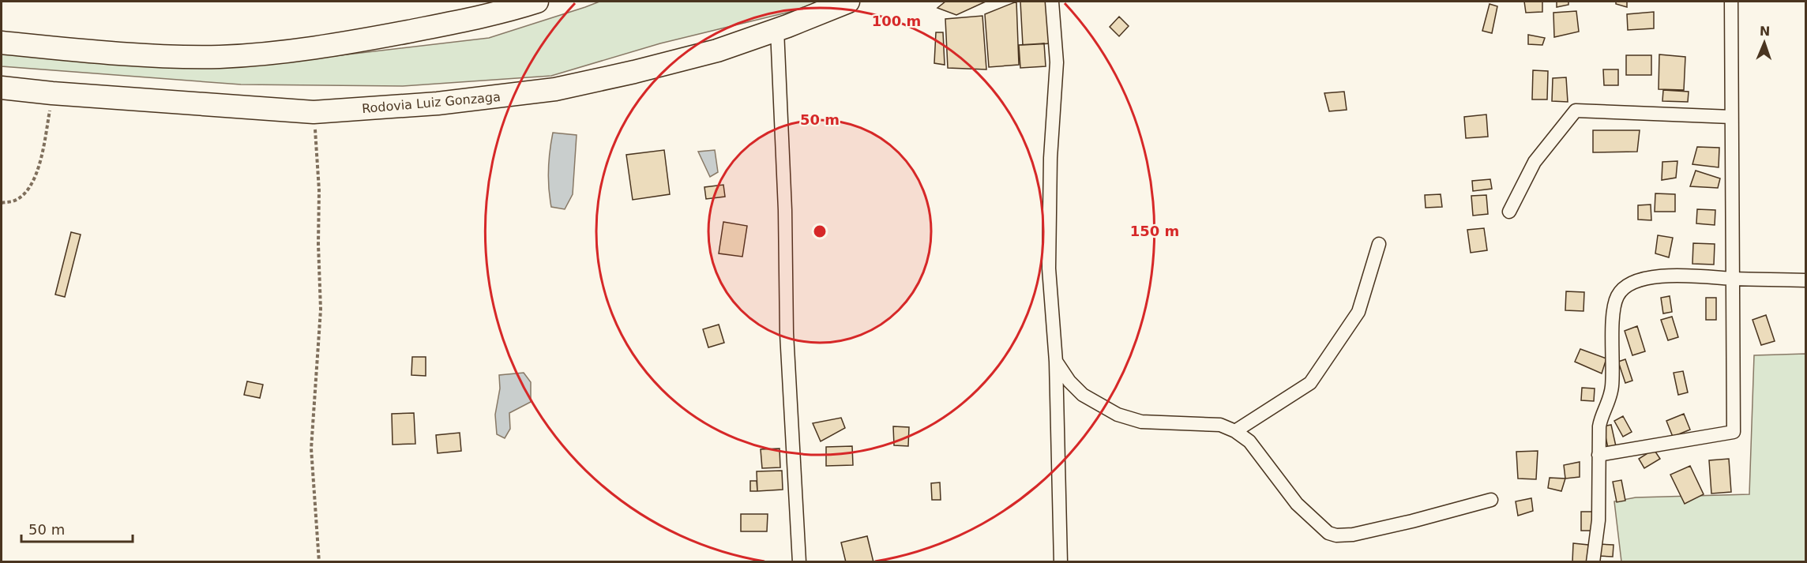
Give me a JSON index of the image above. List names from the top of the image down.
{
  "streets": {
    "highway": ["Rodovia Luiz Gonzaga"]
  },
  "scale_bar": "50 m",
  "north": "top",
  "rings": ["100 m", "50 m", "150 m"]
}
